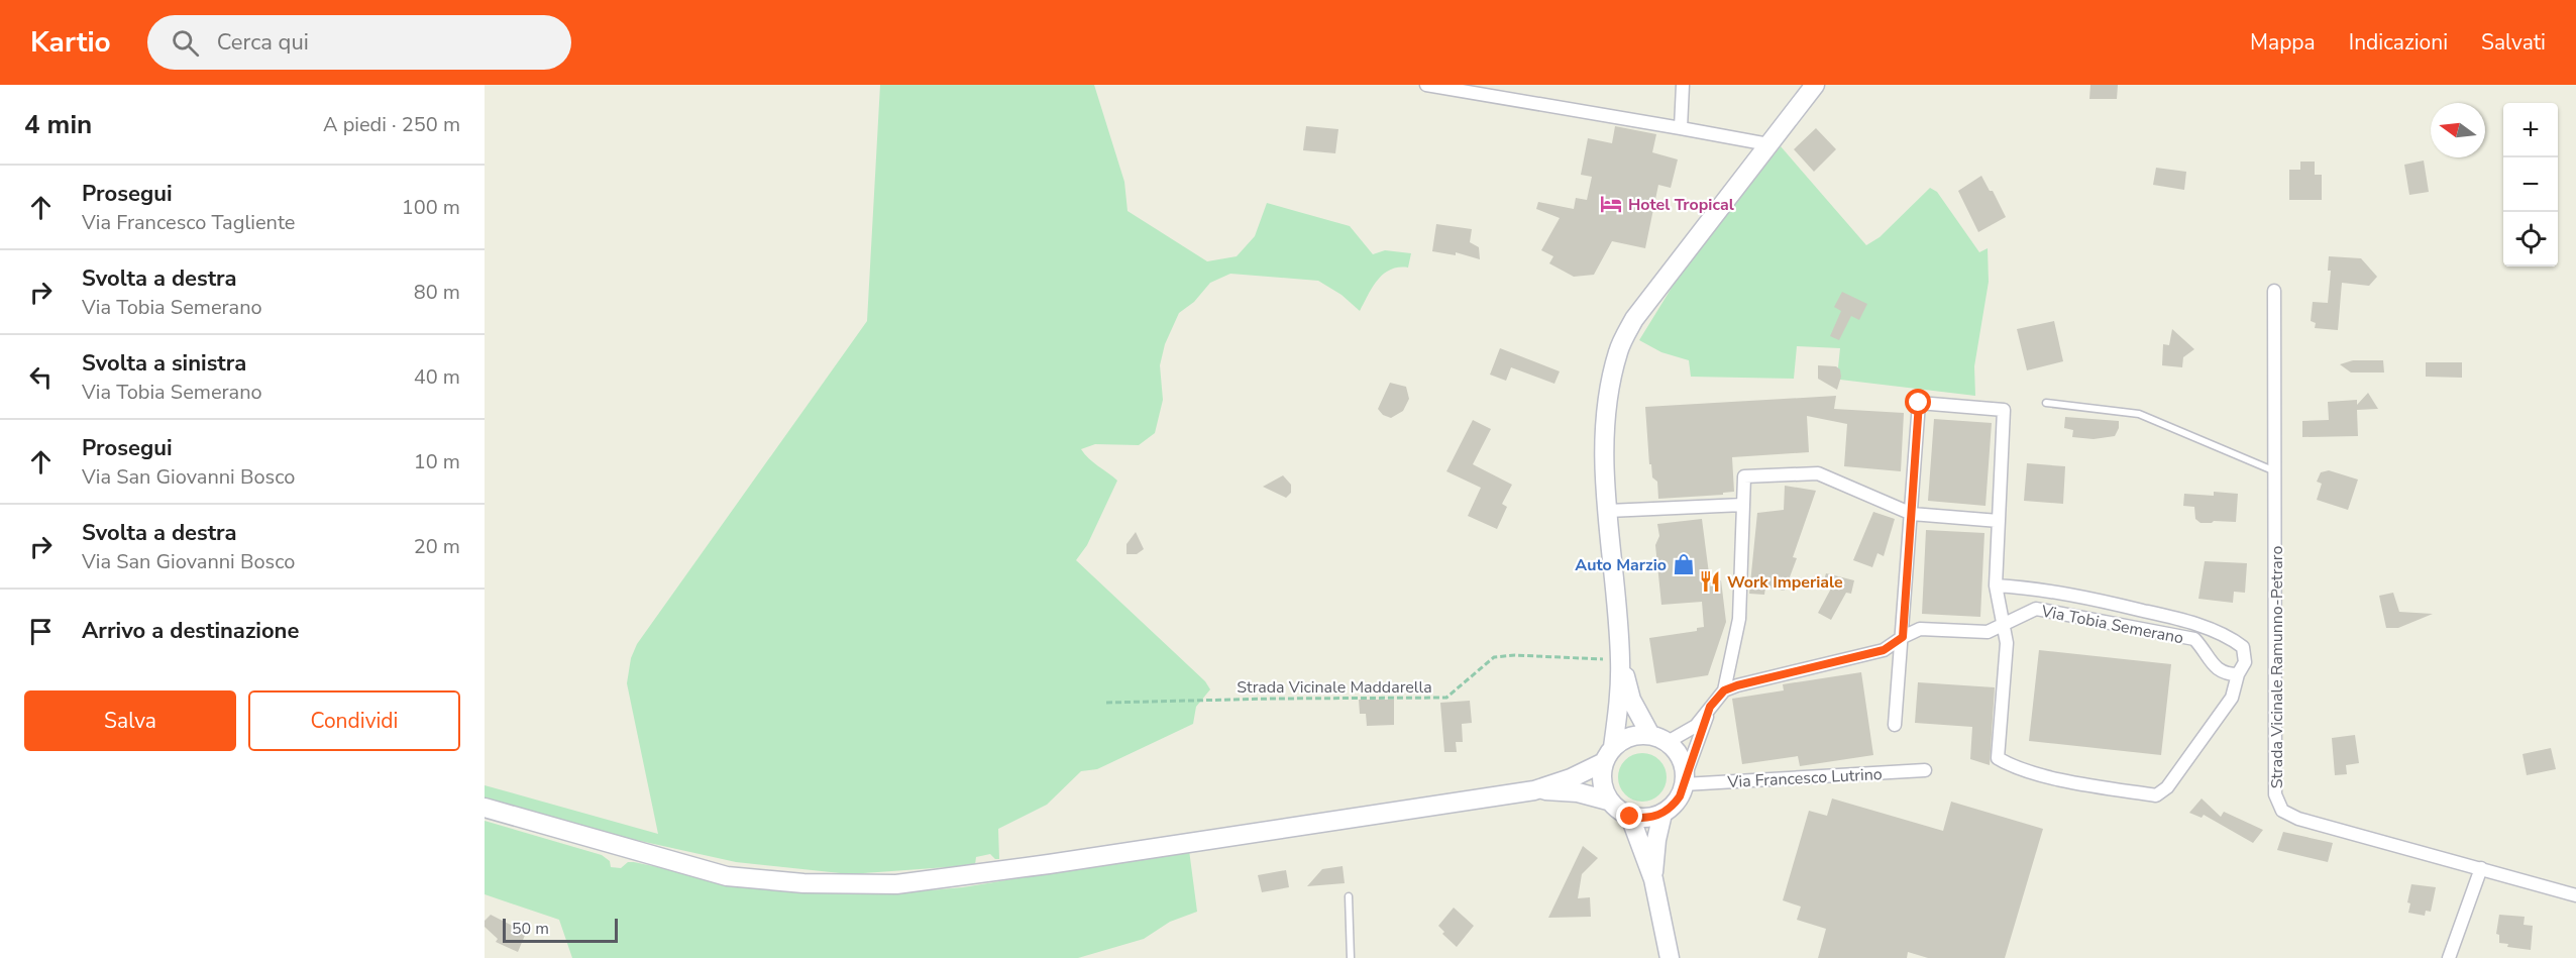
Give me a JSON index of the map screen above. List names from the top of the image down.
{
  "streets": {
    "street": ["Via Tobia Semerano", "Strada Vicinale Ramunno-Petraro", "Via Francesco Lutrino"],
    "path": ["Strada Vicinale Maddarella"]
  },
  "places": {
    "hotel": ["Hotel Tropical"],
    "shop": ["Auto Marzio"],
    "restaurant": ["Work Imperiale"]
  },
  "scale_bar": "50 m",
  "north": "left",
  "page": {
    "header": "Kartio",
    "search": "Cerca qui",
    "nav": ["Mappa", "Indicazioni", "Salvati"],
    "heading": ["4 min", "A piedi · 250 m"],
    "map_buttons": ["+", "−"],
    "list": [
      ["Prosegui", "Via Francesco Tagliente", "100 m"],
      ["Svolta a destra", "Via Tobia Semerano", "80 m"],
      ["Svolta a sinistra", "Via Tobia Semerano", "40 m"],
      ["Prosegui", "Via San Giovanni Bosco", "10 m"],
      ["Svolta a destra", "Via San Giovanni Bosco", "20 m"],
      "Arrivo a destinazione"
    ],
    "buttons": ["Salva", "Condividi"],
    "scale": "50 m"
  }
}
